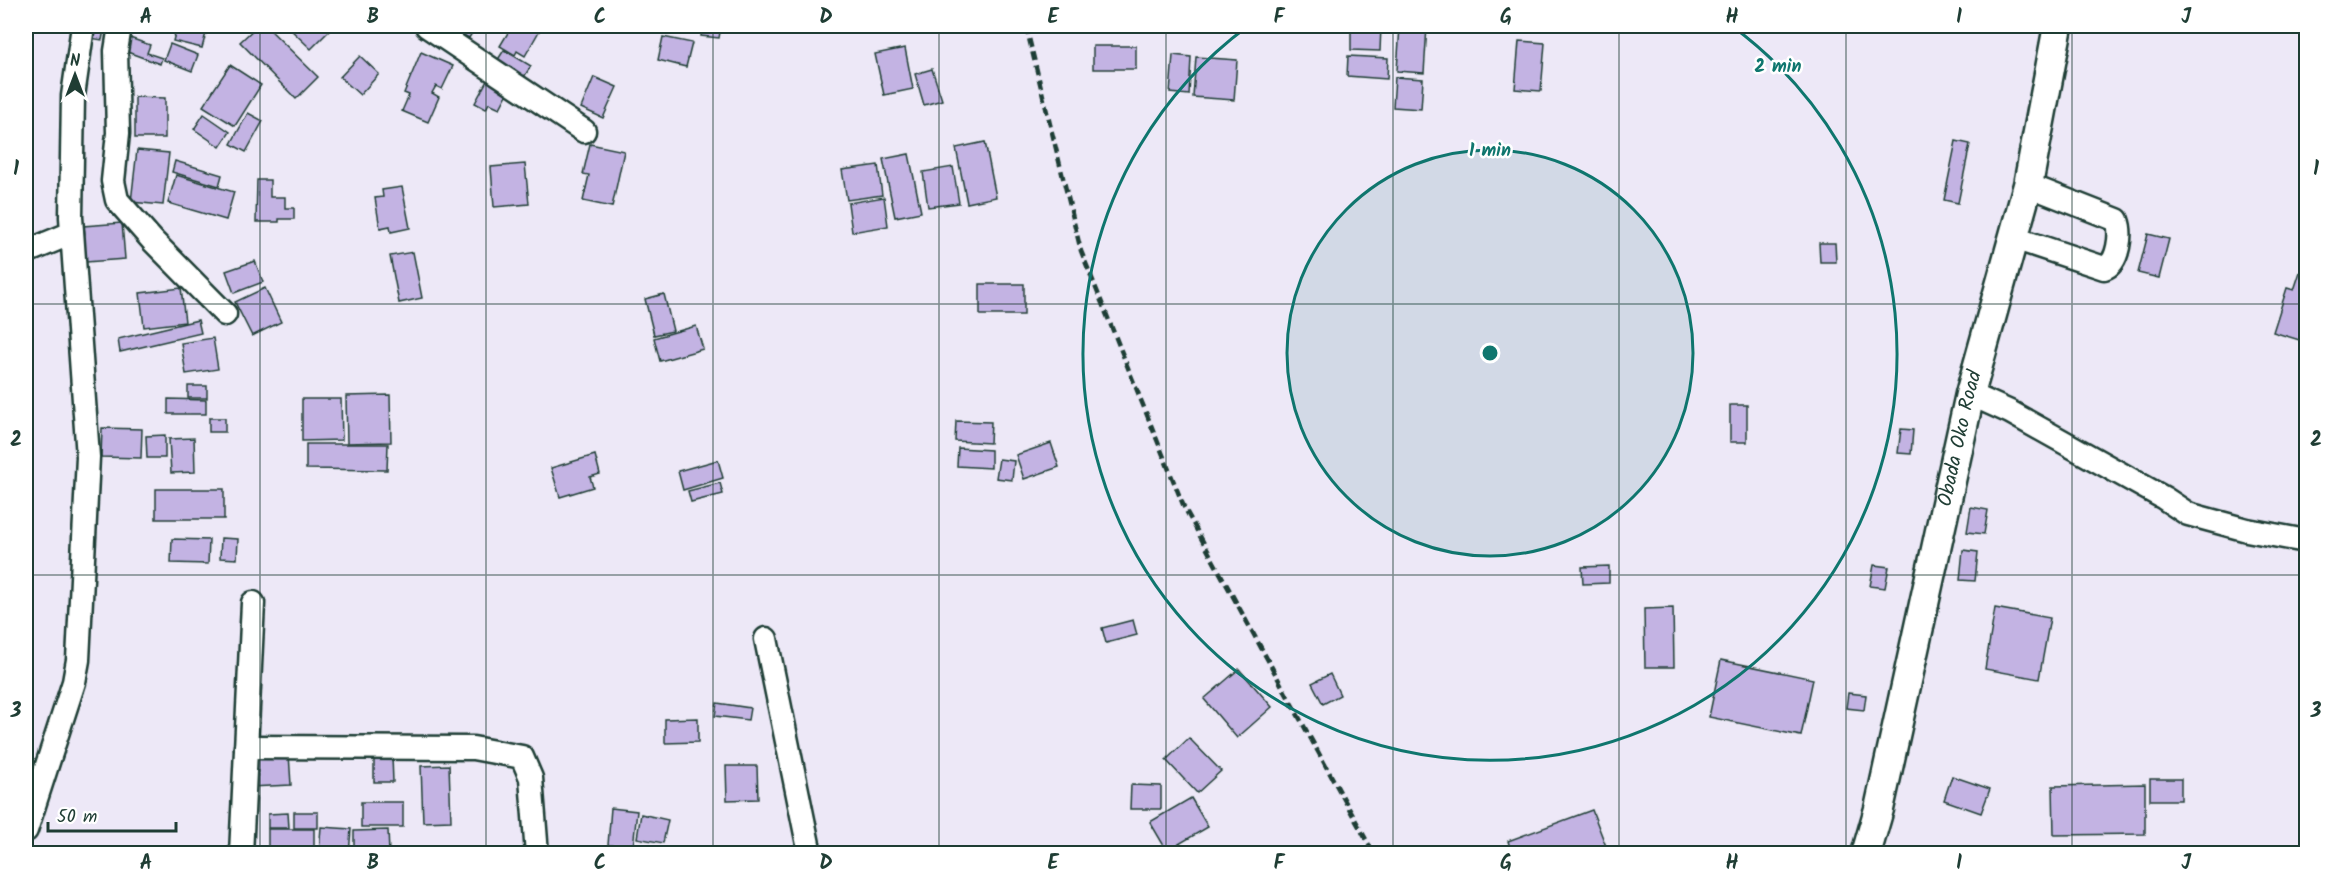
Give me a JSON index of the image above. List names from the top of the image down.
{
  "streets": {
    "main road": ["Obada Oko Road"]
  },
  "scale_bar": "50 m",
  "north": "top",
  "grid": {
    "columns": [
      "A",
      "B",
      "C",
      "D",
      "E",
      "F",
      "G",
      "H",
      "I",
      "J"
    ],
    "rows": ["1", "2", "3"]
  },
  "rings": ["2 min", "1 min"]
}
